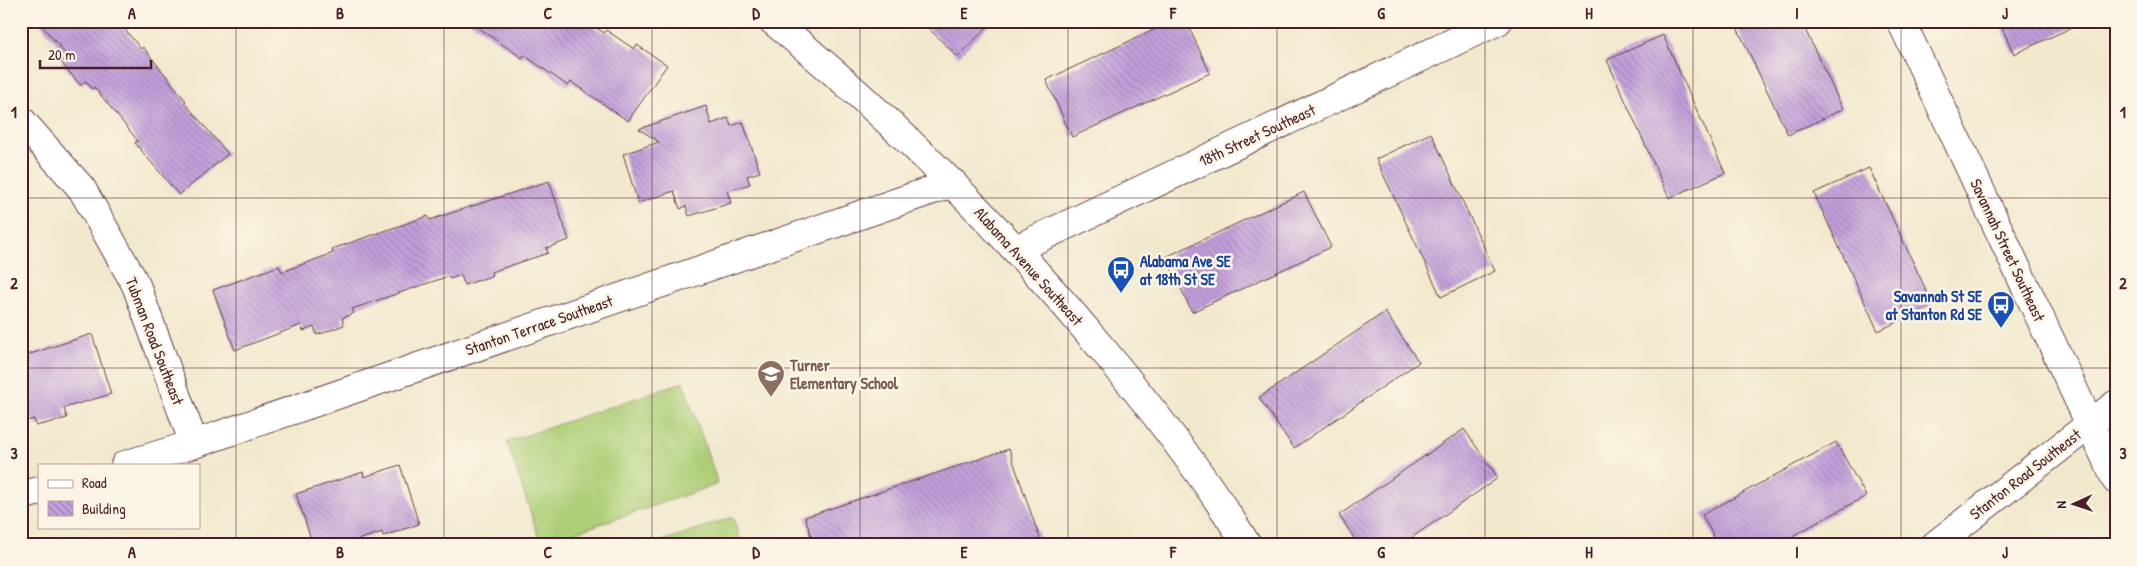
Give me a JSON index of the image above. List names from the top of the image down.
{
  "streets": {
    "street": [
      "18th Street Southeast",
      "Savannah Street Southeast",
      "Alabama Avenue Southeast",
      "Stanton Terrace Southeast",
      "Tubman Road Southeast",
      "Stanton Road Southeast"
    ]
  },
  "crossings": [
    ["18th Street Southeast", "Alabama Avenue Southeast"],
    ["Savannah Street Southeast", "Stanton Road Southeast"],
    ["Alabama Avenue Southeast", "Stanton Terrace Southeast"],
    ["Stanton Terrace Southeast", "Tubman Road Southeast"]
  ],
  "places": {
    "bus stop": ["Alabama Ave SE at 18th St SE", "Savannah St SE at Stanton Rd SE"],
    "school or university": ["Turner Elementary School"]
  },
  "legend": ["Road", "Building"],
  "scale_bar": "20 m",
  "north": "left",
  "grid": {
    "columns": [
      "A",
      "B",
      "C",
      "D",
      "E",
      "F",
      "G",
      "H",
      "I",
      "J"
    ],
    "rows": ["1", "2", "3"]
  }
}
